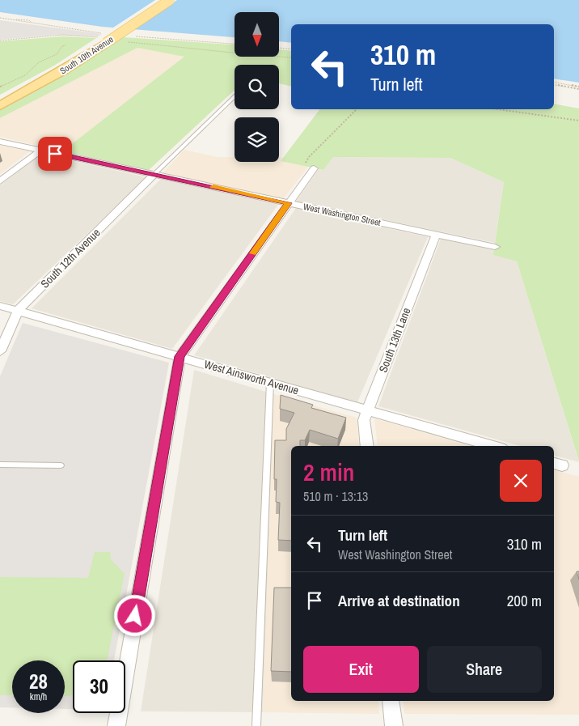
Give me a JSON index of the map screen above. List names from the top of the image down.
{
  "streets": {
    "main road": ["South 10th Avenue"],
    "street": [
      "West Washington Street",
      "South 12th Avenue",
      "South 13th Lane",
      "West Ainsworth Avenue"
    ]
  },
  "crossings": [
    ["West Washington Street", "South 12th Avenue"],
    ["West Washington Street", "South 13th Lane"],
    ["South 12th Avenue", "West Ainsworth Avenue"],
    ["South 13th Lane", "West Ainsworth Avenue"]
  ],
  "north": "bottom",
  "page": {
    "turn": ["310 m", "Turn left"],
    "heading": ["2 min", "510 m · 13:13"],
    "list": [
      {
        "name": "Turn left",
        "note": "West Washington Street",
        "value": "310 m"
      },
      {
        "name": "Arrive at destination",
        "value": "200 m"
      }
    ],
    "buttons": ["Exit", "Share"],
    "speed": "28 km/h",
    "limit": "30"
  }
}
